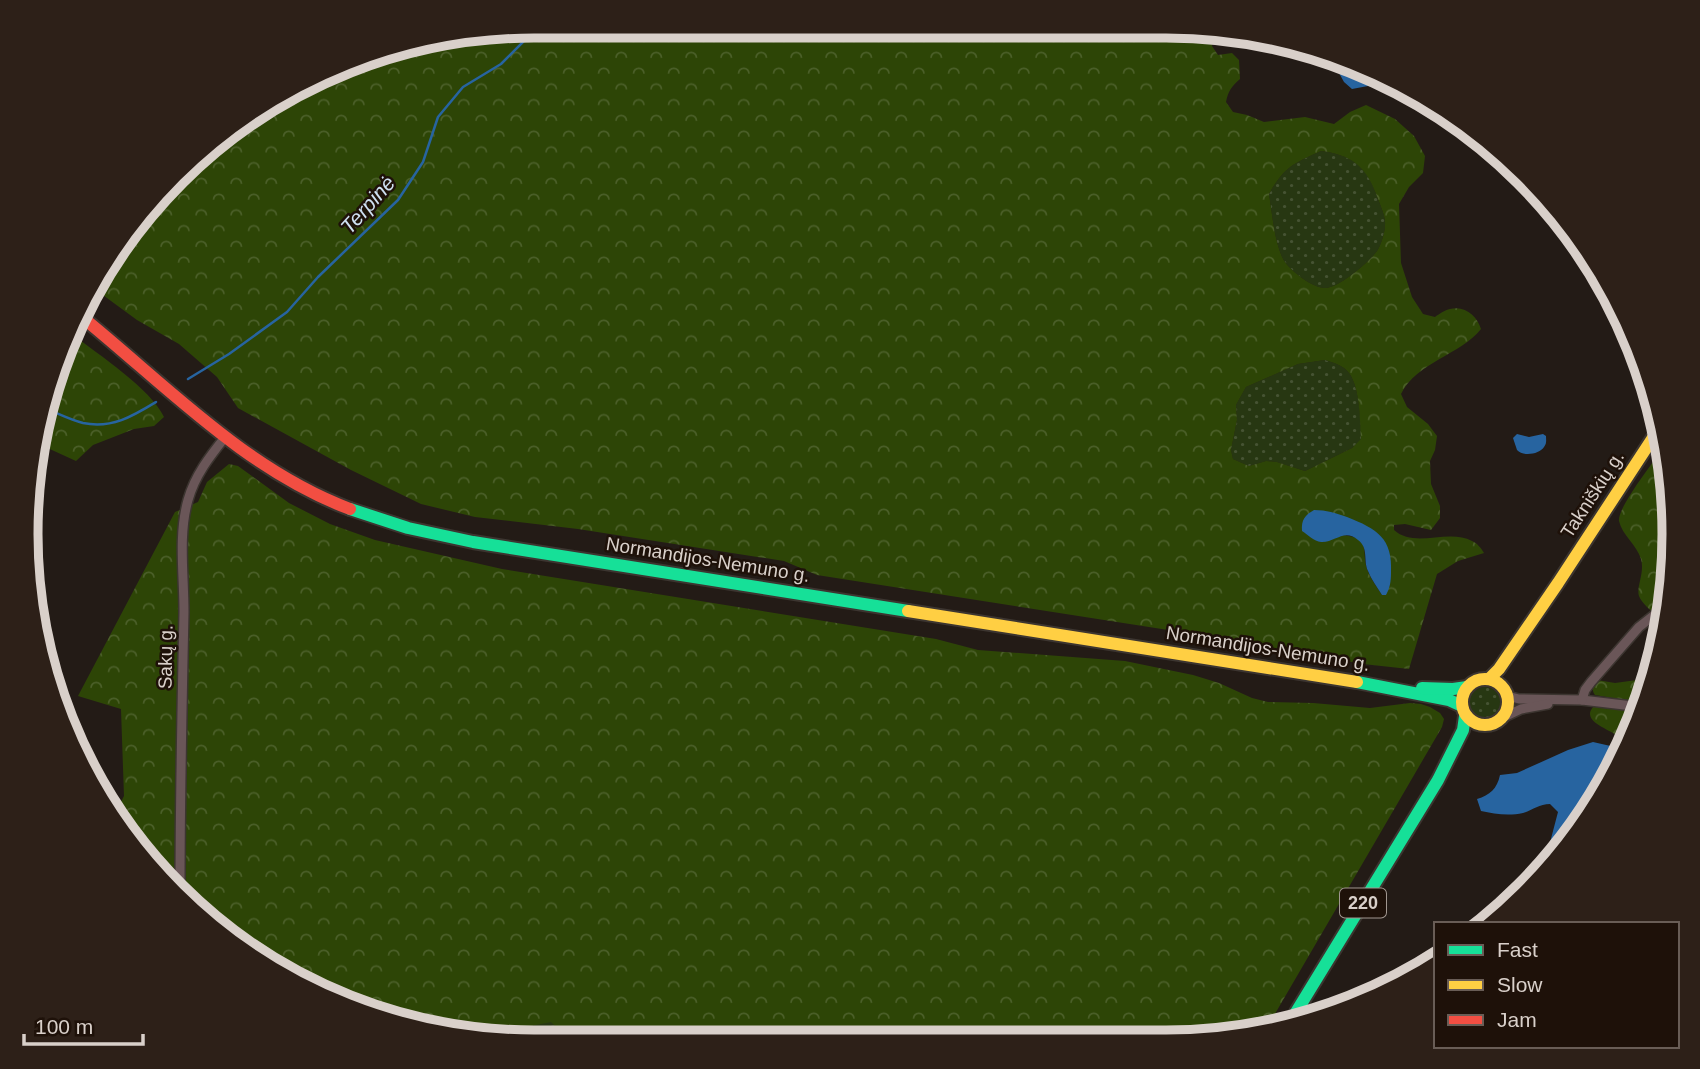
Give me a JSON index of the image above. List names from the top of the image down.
{
  "streets": {
    "main road": ["Takniškių g.", "Normandijos-Nemuno g.", "220"],
    "street": ["Sakų g."]
  },
  "crossings": [
    ["Normandijos-Nemuno g.", "Sakų g."],
    ["Normandijos-Nemuno g.", "220"]
  ],
  "water": ["Terpinė"],
  "legend": ["Fast", "Slow", "Jam"],
  "scale_bar": "100 m"
}
